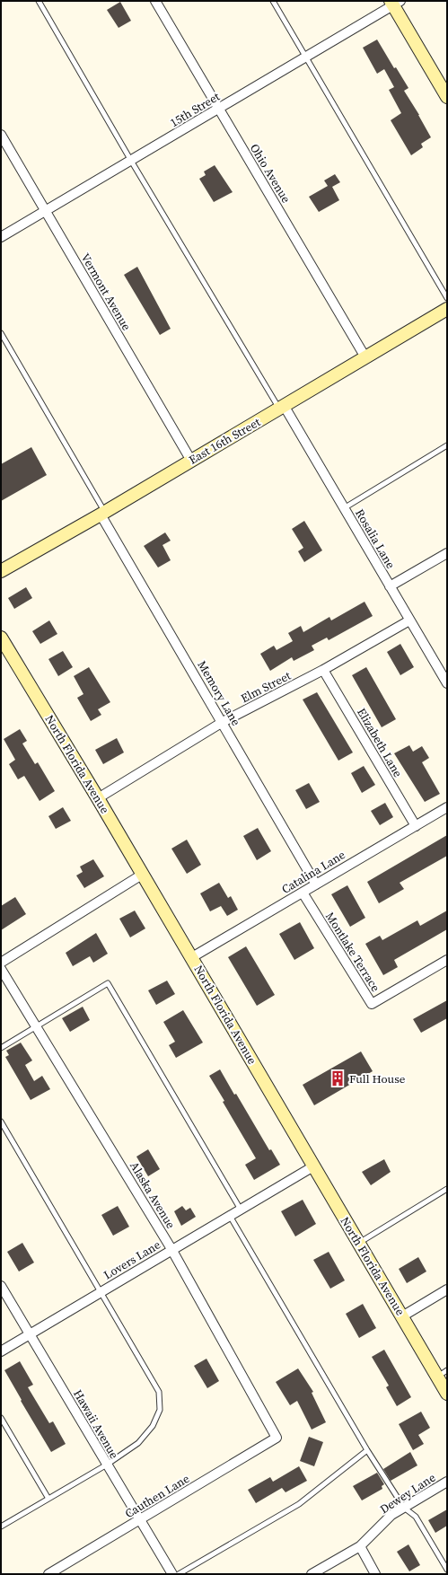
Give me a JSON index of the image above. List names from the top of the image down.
{
  "streets": {
    "main road": ["East 16th Street", "North Florida Avenue"],
    "street": [
      "15th Street",
      "Ohio Avenue",
      "Vermont Avenue",
      "Rosalia Lane",
      "Elm Street",
      "Memory Lane",
      "Elizabeth Lane",
      "Catalina Lane",
      "Montlake Terrace",
      "Alaska Avenue",
      "Lovers Lane",
      "Hawaii Avenue",
      "Dewey Lane",
      "Cauthen Lane"
    ]
  },
  "crossings": [
    ["15th Street", "Ohio Avenue"],
    ["15th Street", "Vermont Avenue"],
    ["Ohio Avenue", "East 16th Street"],
    ["Vermont Avenue", "East 16th Street"],
    ["East 16th Street", "Rosalia Lane"],
    ["East 16th Street", "Memory Lane"],
    ["Rosalia Lane", "Elm Street"],
    ["Elm Street", "Memory Lane"],
    ["Elm Street", "Elizabeth Lane"],
    ["Elm Street", "North Florida Avenue"],
    ["Memory Lane", "Catalina Lane"],
    ["Elizabeth Lane", "Catalina Lane"],
    ["North Florida Avenue", "Catalina Lane"],
    ["North Florida Avenue", "Lovers Lane"],
    ["Catalina Lane", "Montlake Terrace"],
    ["Alaska Avenue", "Lovers Lane"],
    ["Alaska Avenue", "Cauthen Lane"],
    ["Lovers Lane", "Hawaii Avenue"],
    ["Hawaii Avenue", "Cauthen Lane"]
  ],
  "places": {
    "building": ["Full House"]
  }
}
